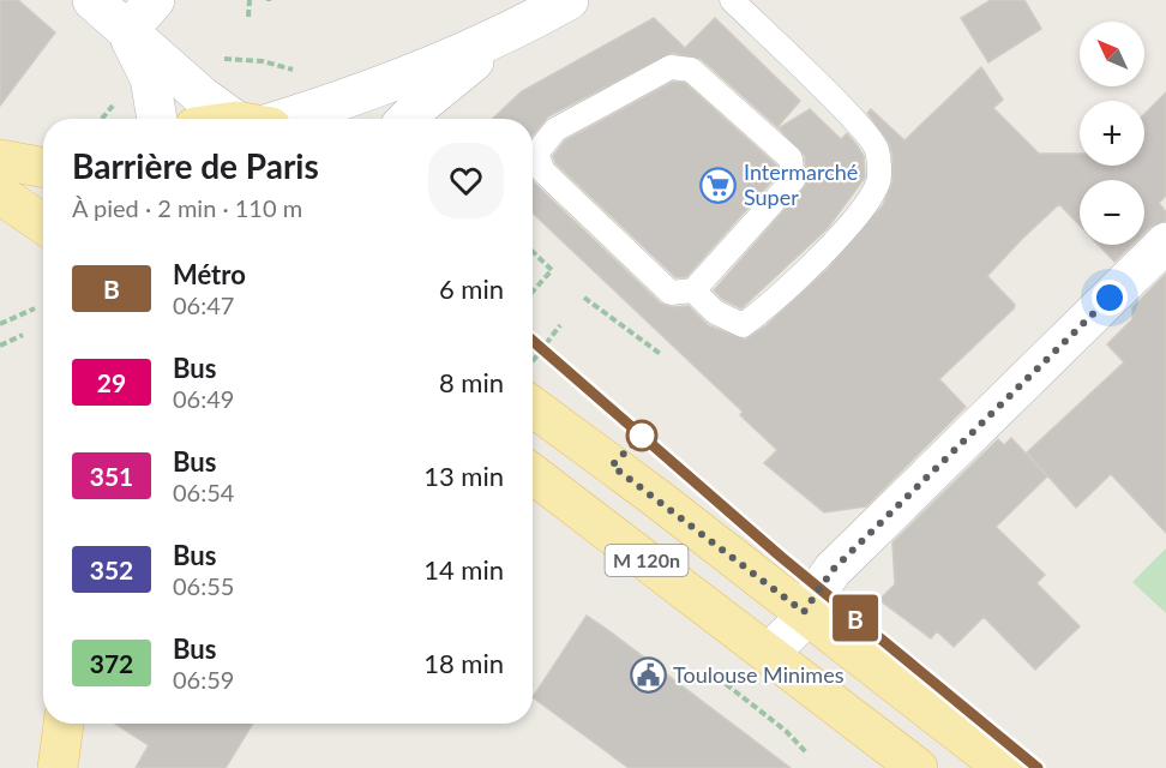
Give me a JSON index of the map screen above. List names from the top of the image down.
{
  "streets": {
    "main road": ["M 120n"]
  },
  "places": {
    "supermarket": ["Intermarché Super"],
    "public building": ["Toulouse Minimes"]
  },
  "lines": ["metro line B"],
  "north": "top left",
  "page": {
    "on_map": "B",
    "map_buttons": ["+", "−"],
    "heading": ["Barrière de Paris", "À pied · 2 min · 110 m"],
    "list": [
      {
        "mark": "B",
        "name": "Métro",
        "note": "06:47",
        "value": "6 min"
      },
      {
        "mark": "29",
        "name": "Bus",
        "note": "06:49",
        "value": "8 min"
      },
      {
        "mark": "351",
        "name": "Bus",
        "note": "06:54",
        "value": "13 min"
      },
      {
        "mark": "352",
        "name": "Bus",
        "note": "06:55",
        "value": "14 min"
      },
      {
        "mark": "372",
        "name": "Bus",
        "note": "06:59",
        "value": "18 min"
      }
    ]
  }
}
